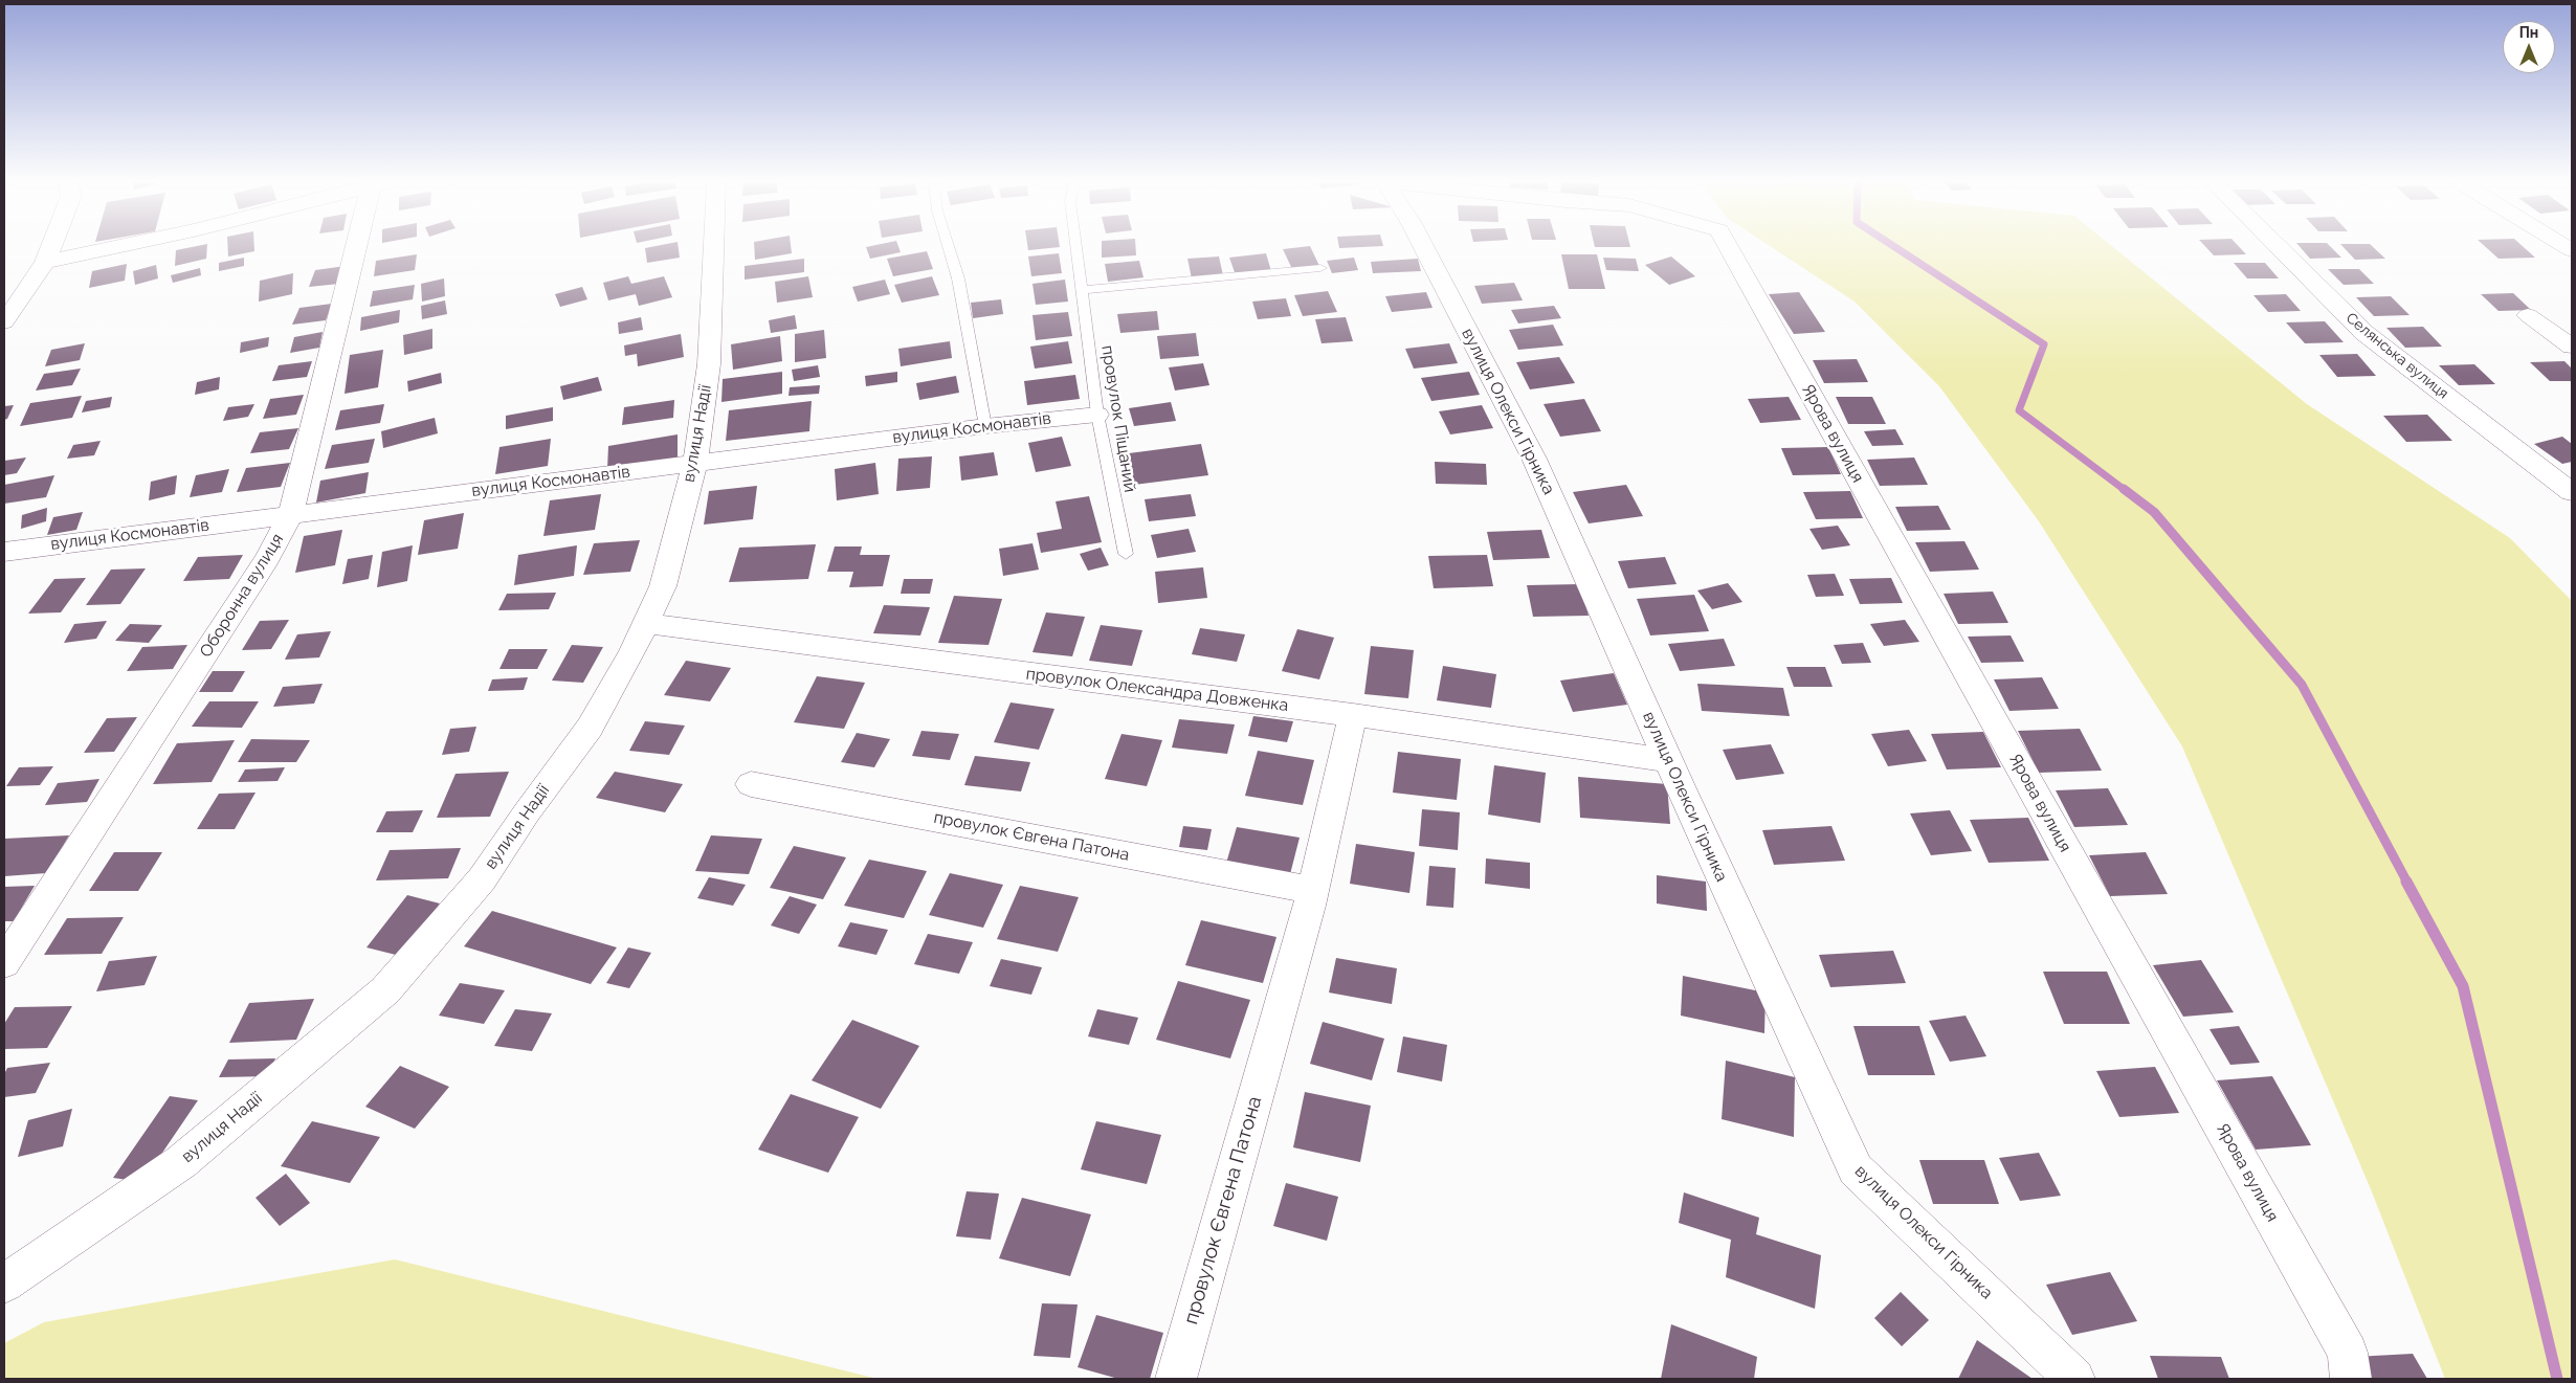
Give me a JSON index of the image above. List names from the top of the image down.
{
  "streets": {
    "street": [
      "Селянська вулиця",
      "вулиця Олекси Гірника",
      "вулиця Космонавтів",
      "вулиця Надії",
      "Ярова вулиця",
      "Оборонна вулиця",
      "провулок Олександра Довженка",
      "провулок Євгена Патона"
    ],
    "lane": ["провулок Піщаний"]
  },
  "crossings": [
    ["вулиця Олекси Гірника", "провулок Олександра Довженка"],
    ["провулок Піщаний", "вулиця Космонавтів"],
    ["вулиця Космонавтів", "вулиця Надії"],
    ["вулиця Космонавтів", "Оборонна вулиця"],
    ["вулиця Надії", "провулок Олександра Довженка"],
    ["провулок Олександра Довженка", "провулок Євгена Патона"]
  ],
  "north": "top"
}
